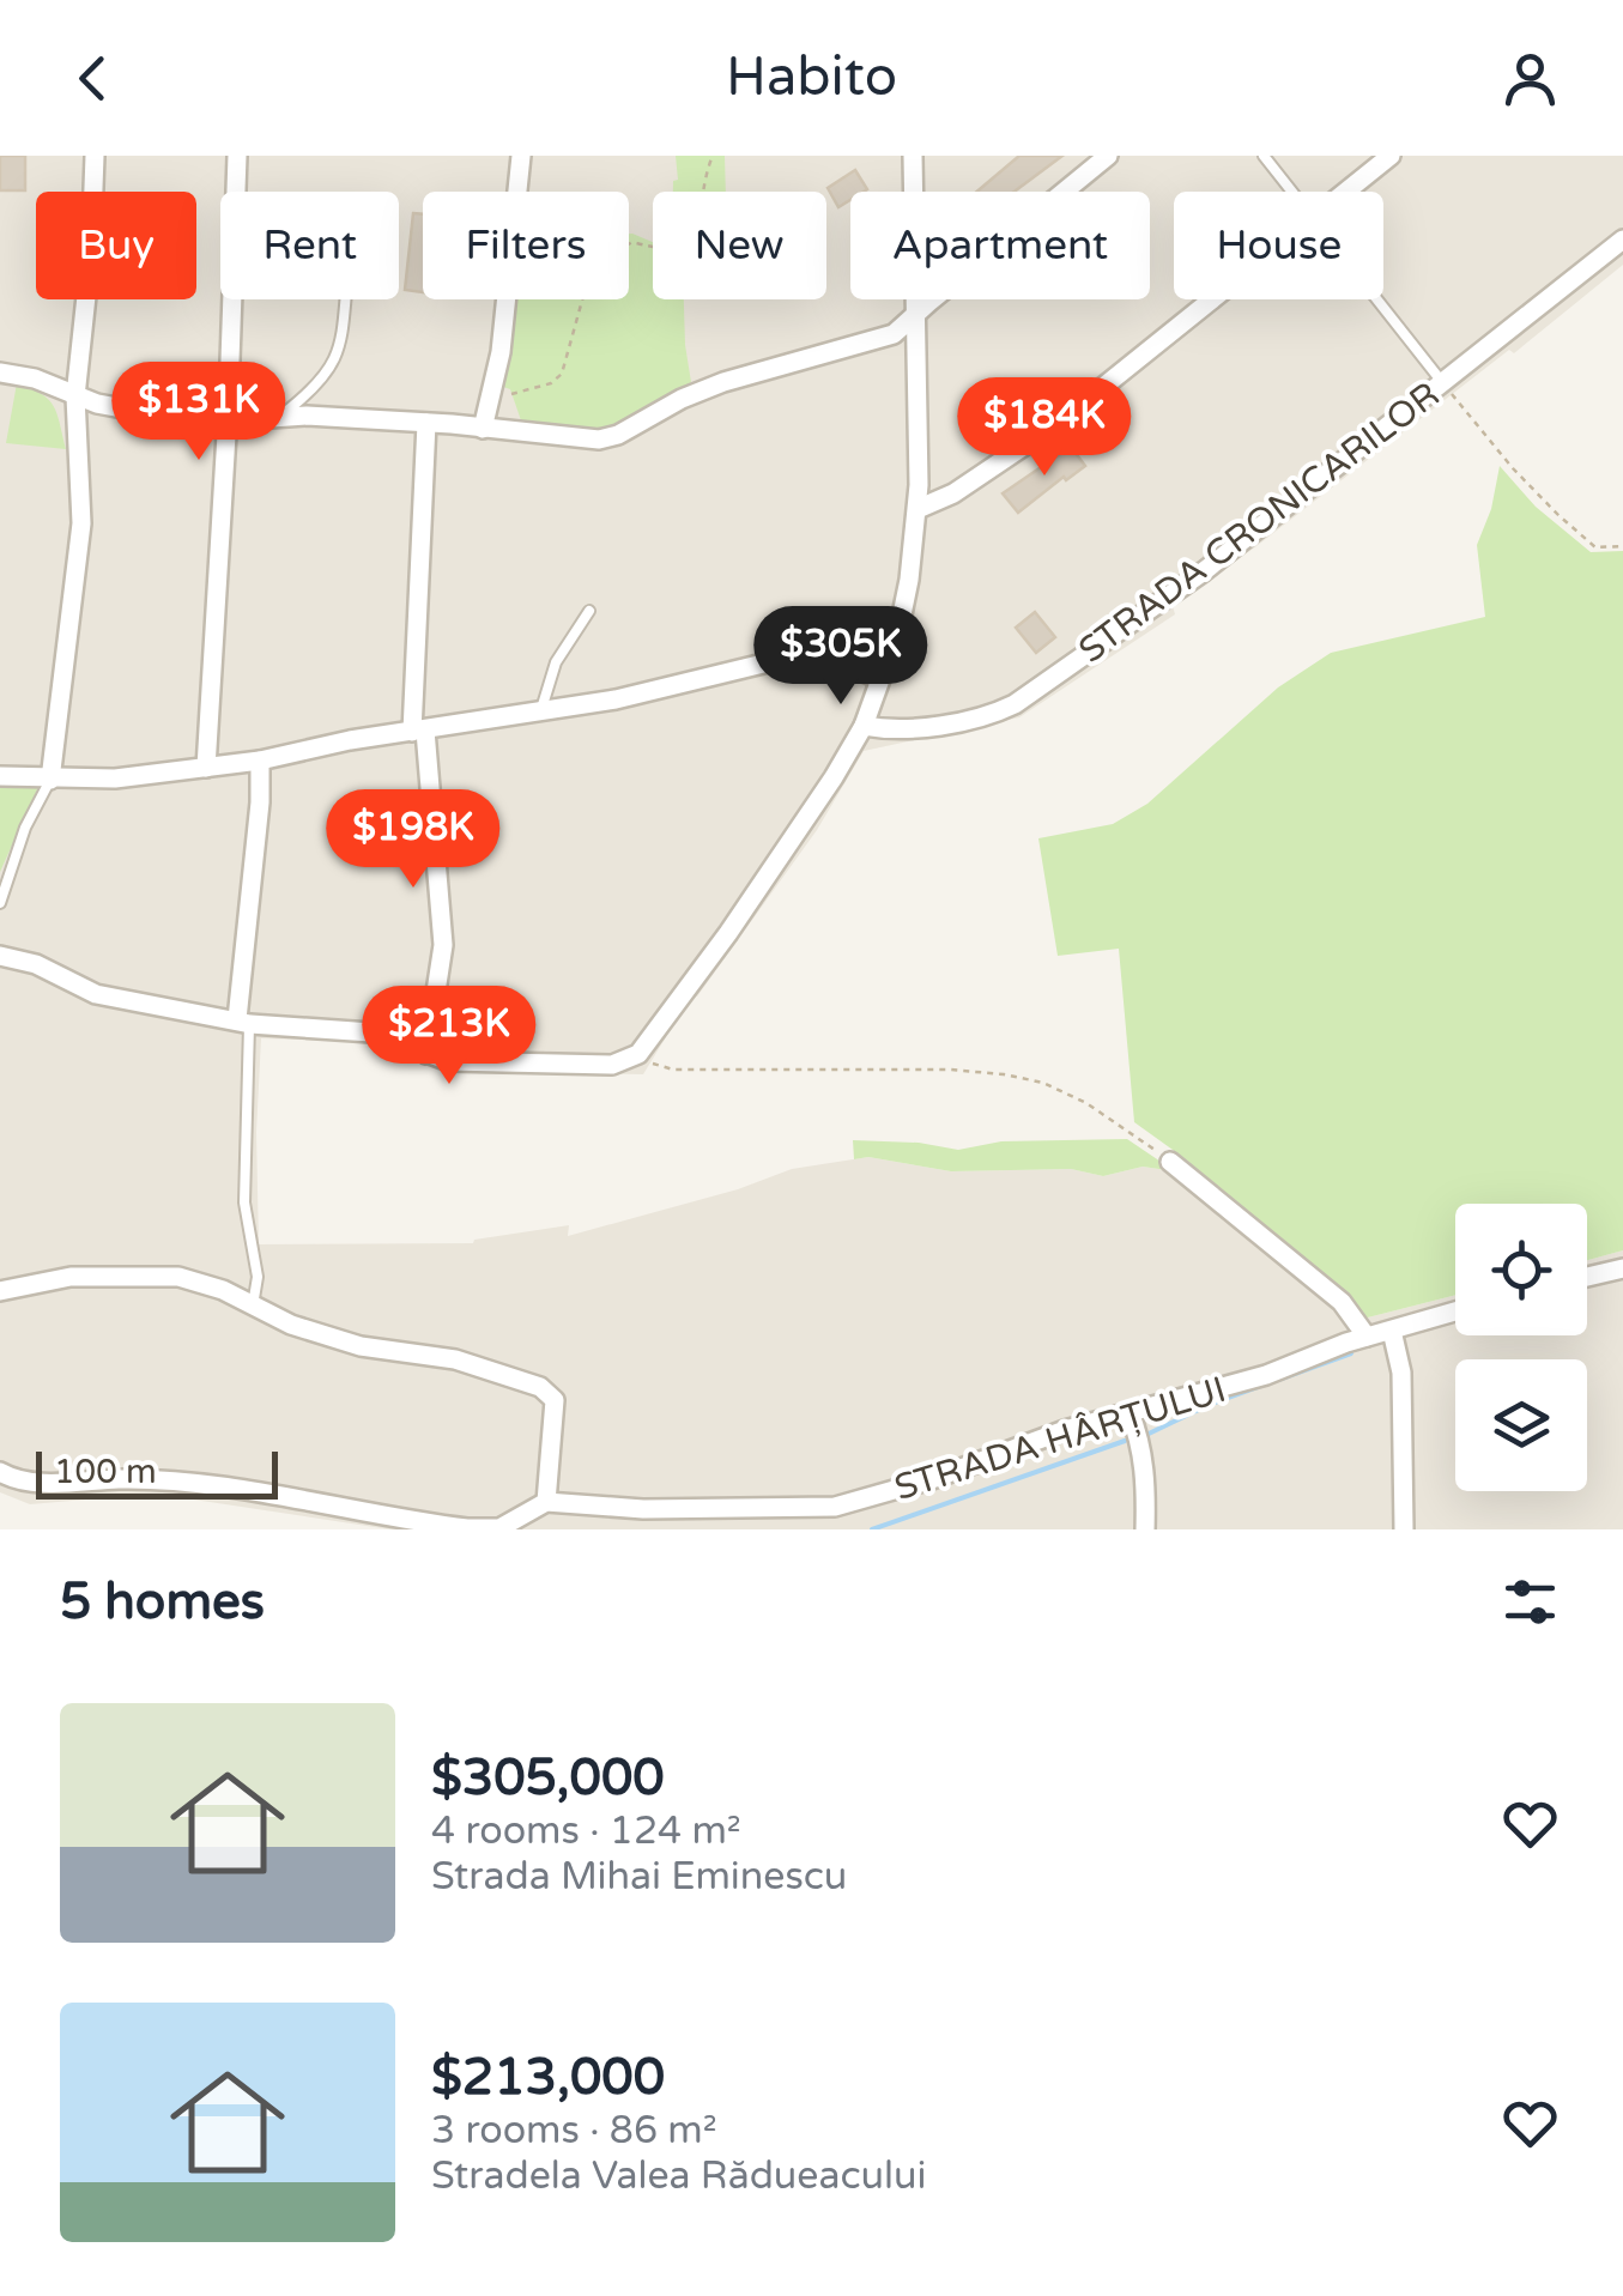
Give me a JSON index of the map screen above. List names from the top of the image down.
{
  "streets": {
    "street": ["STRADA CRONICARILOR", "STRADA HÂRȚULUI"]
  },
  "scale_bar": "100 m",
  "page": {
    "header": "Habito",
    "chip": [
      "Buy",
      "Rent",
      "Filters",
      "New",
      "Apartment",
      "House"
    ],
    "price": [
      "$131K",
      "$184K",
      "$305K",
      "$198K",
      "$213K"
    ],
    "scale": "100 m",
    "heading": "5 homes",
    "list": [
      {
        "name": "$305,000",
        "note": "4 rooms · 124 m² · Strada Mihai Eminescu"
      },
      {
        "name": "$213,000",
        "note": "3 rooms · 86 m² · Stradela Valea Rădueacului"
      }
    ]
  }
}
